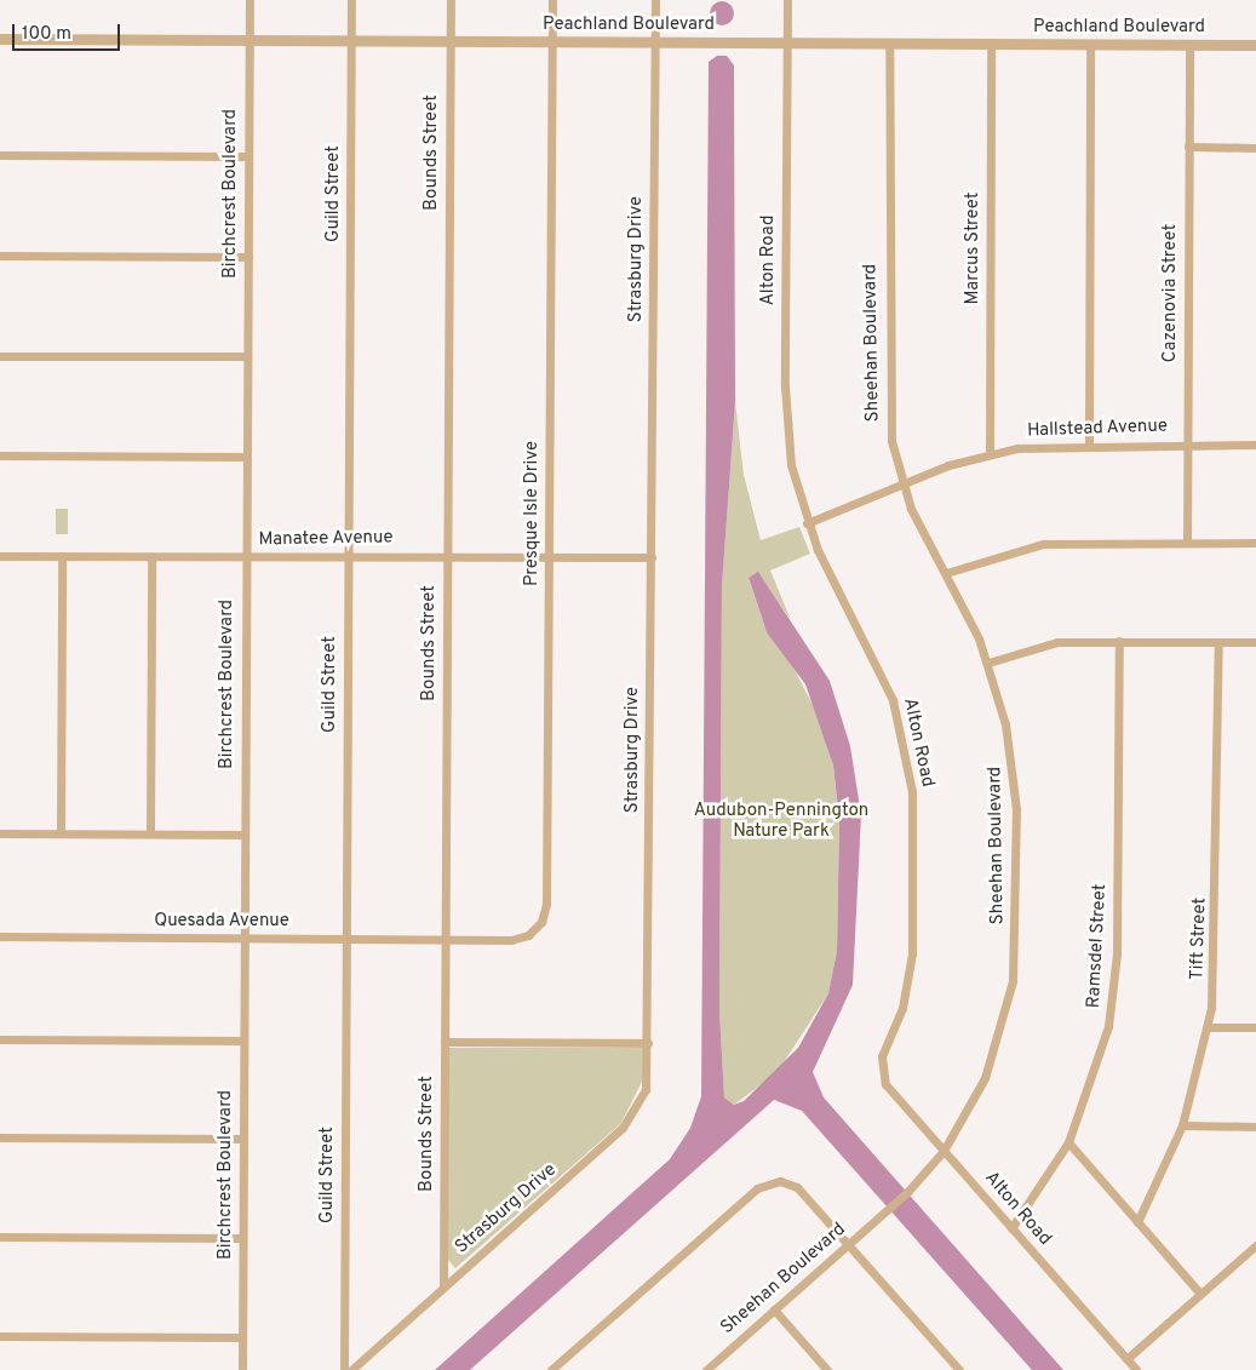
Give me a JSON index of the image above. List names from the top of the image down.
{
  "streets": {
    "street": [
      "Peachland Boulevard",
      "Bounds Street",
      "Birchcrest Boulevard",
      "Guild Street",
      "Marcus Street",
      "Strasburg Drive",
      "Alton Road",
      "Cazenovia Street",
      "Sheehan Boulevard",
      "Hallstead Avenue",
      "Presque Isle Drive",
      "Manatee Avenue",
      "Quesada Avenue",
      "Tift Street",
      "Ramsdel Street"
    ]
  },
  "crossings": [
    ["Peachland Boulevard", "Bounds Street"],
    ["Peachland Boulevard", "Birchcrest Boulevard"],
    ["Peachland Boulevard", "Guild Street"],
    ["Peachland Boulevard", "Marcus Street"],
    ["Peachland Boulevard", "Strasburg Drive"],
    ["Peachland Boulevard", "Alton Road"],
    ["Peachland Boulevard", "Cazenovia Street"],
    ["Peachland Boulevard", "Sheehan Boulevard"],
    ["Peachland Boulevard", "Presque Isle Drive"],
    ["Bounds Street", "Strasburg Drive"],
    ["Bounds Street", "Presque Isle Drive"],
    ["Bounds Street", "Manatee Avenue"],
    ["Bounds Street", "Quesada Avenue"],
    ["Birchcrest Boulevard", "Manatee Avenue"],
    ["Birchcrest Boulevard", "Quesada Avenue"],
    ["Guild Street", "Manatee Avenue"],
    ["Guild Street", "Quesada Avenue"],
    ["Marcus Street", "Hallstead Avenue"],
    ["Strasburg Drive", "Manatee Avenue"],
    ["Alton Road", "Sheehan Boulevard"],
    ["Alton Road", "Hallstead Avenue"],
    ["Alton Road", "Ramsdel Street"],
    ["Cazenovia Street", "Hallstead Avenue"],
    ["Sheehan Boulevard", "Hallstead Avenue"],
    ["Presque Isle Drive", "Manatee Avenue"],
    ["Presque Isle Drive", "Quesada Avenue"]
  ],
  "parks": ["Audubon-Pennington Nature Park"],
  "scale_bar": "100 m"
}
